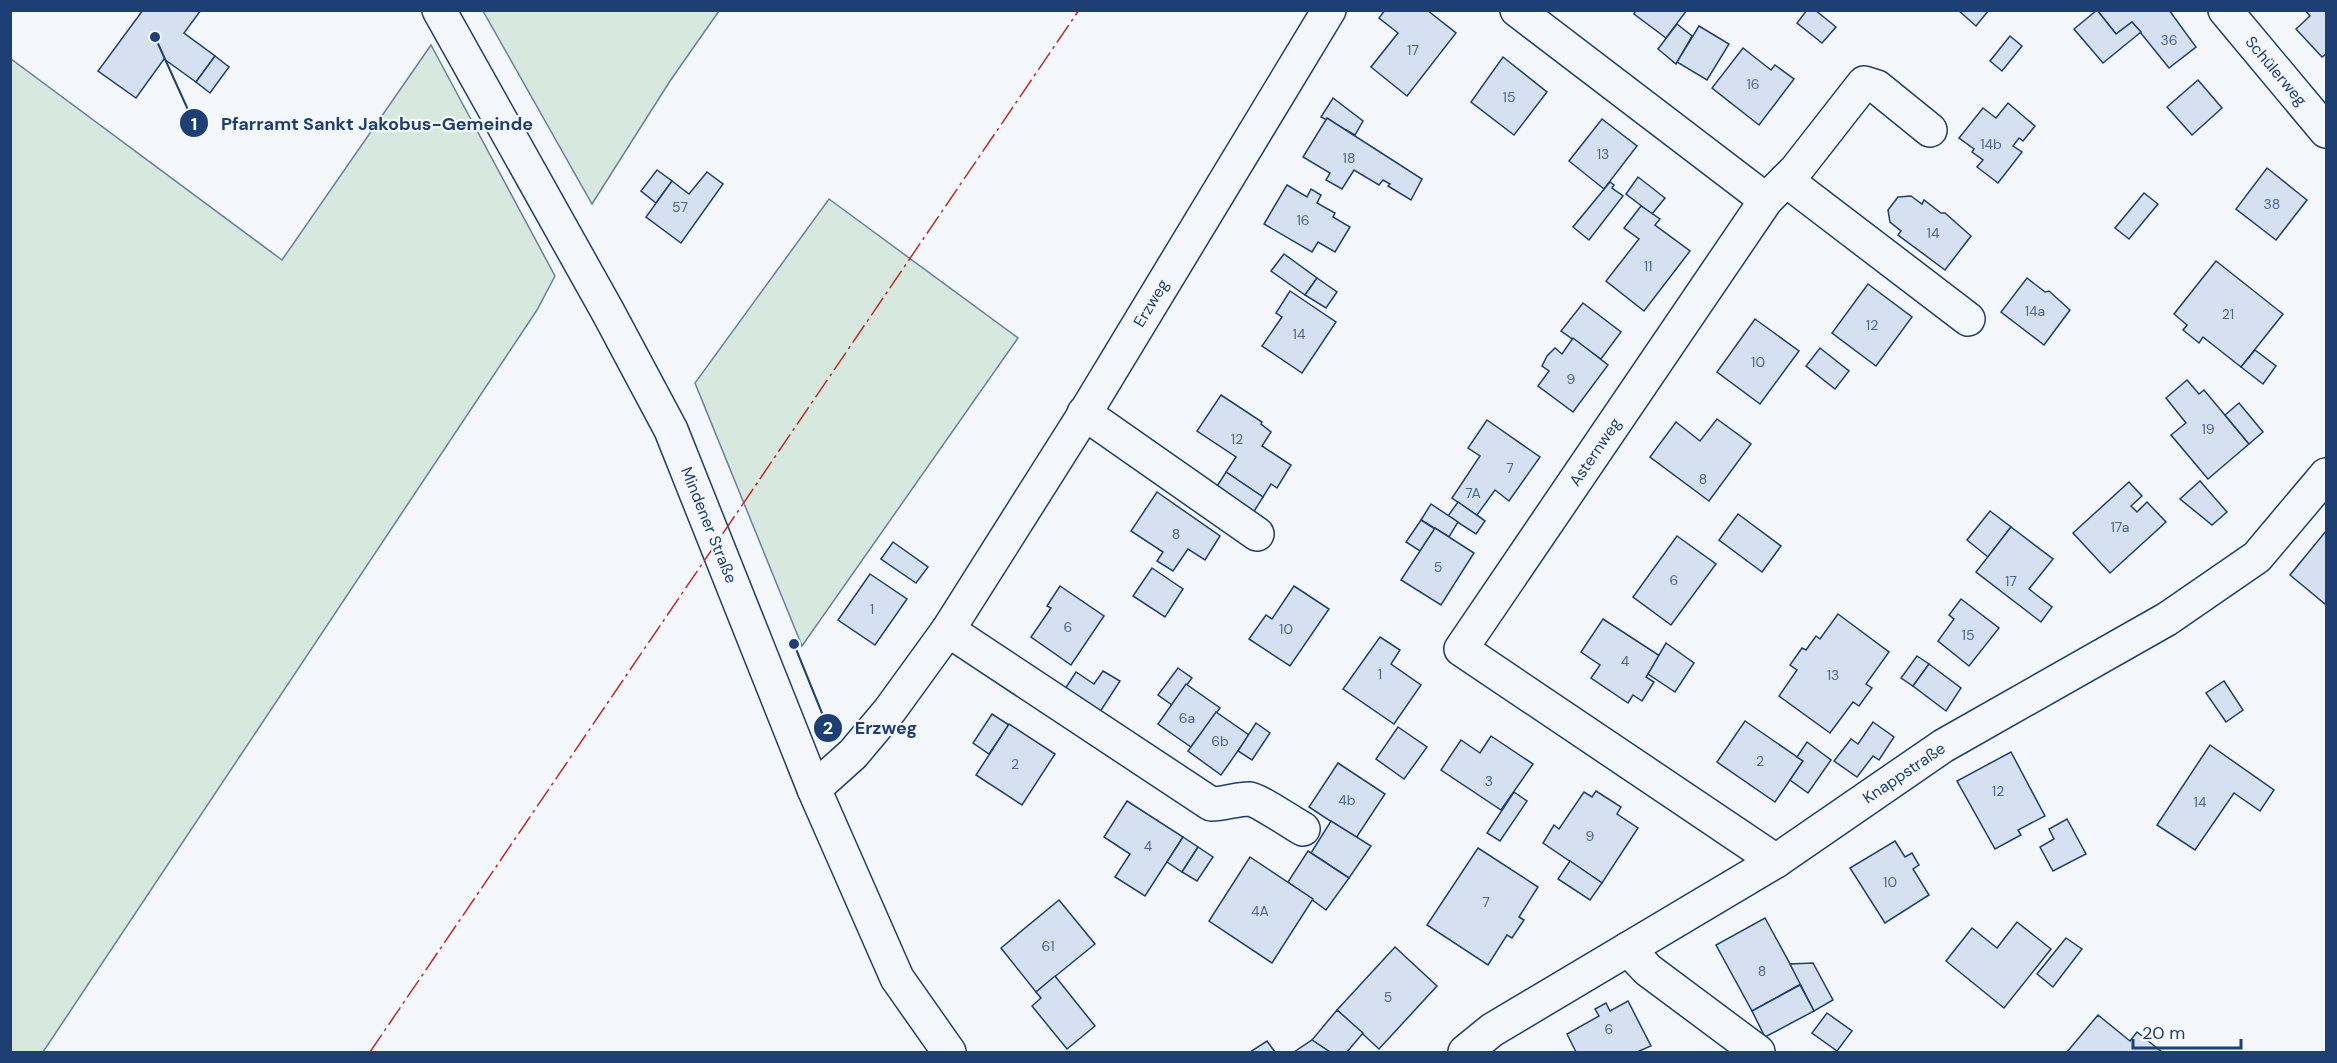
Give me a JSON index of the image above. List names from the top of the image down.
{
  "streets": {
    "street": [
      "Schülerweg",
      "Erzweg",
      "Asternweg",
      "Mindener Straße",
      "Knappstraße"
    ]
  },
  "crossings": [
    ["Erzweg", "Mindener Straße"],
    ["Asternweg", "Knappstraße"]
  ],
  "places": ["Pfarramt Sankt Jakobus-Gemeinde", "Erzweg"],
  "house_numbers": [
    "36",
    "17",
    "16",
    "15",
    "14b",
    "13",
    "18",
    "38",
    "57",
    "16",
    "14",
    "11",
    "14a",
    "21",
    "12",
    "14",
    "10",
    "9",
    "19",
    "12",
    "7",
    "8",
    "7A",
    "17a",
    "8",
    "5",
    "6",
    "17",
    "1",
    "6",
    "10",
    "15",
    "4",
    "1",
    "13",
    "6a",
    "6b",
    "2",
    "2",
    "3",
    "12",
    "4b",
    "14",
    "9",
    "4",
    "10",
    "7",
    "4A",
    "61",
    "8",
    "5",
    "6"
  ],
  "scale_bar": "20 m"
}
